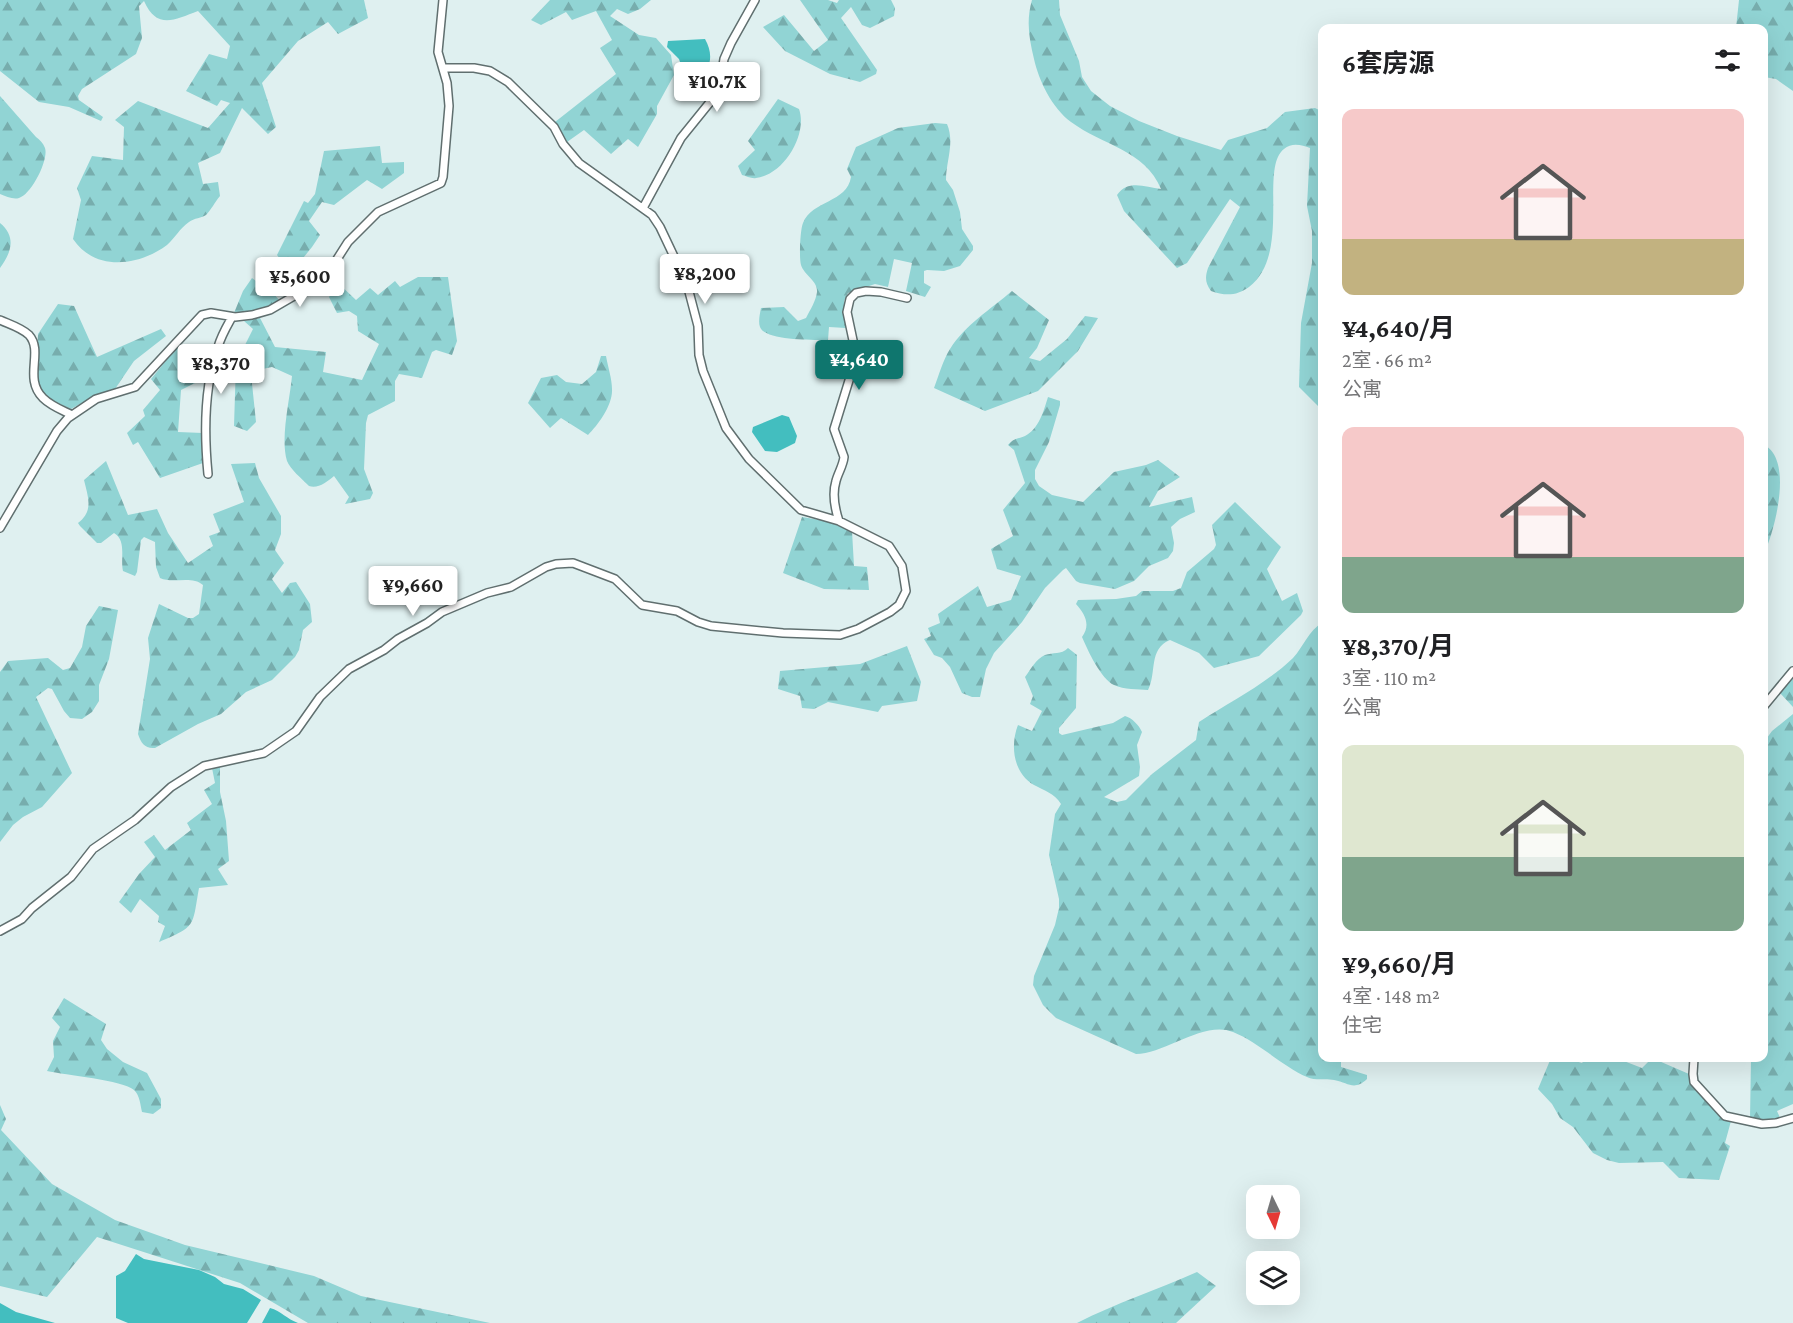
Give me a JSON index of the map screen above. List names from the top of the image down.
{
  "north": "bottom",
  "page": {
    "heading": "6套房源",
    "price": [
      "¥10.7K",
      "¥8,200",
      "¥5,600",
      "¥4,640",
      "¥8,370",
      "¥9,660"
    ],
    "list": [
      {
        "name": "¥4,640/月",
        "note": "2室 · 66 m² · 公寓"
      },
      {
        "name": "¥8,370/月",
        "note": "3室 · 110 m² · 公寓"
      },
      {
        "name": "¥9,660/月",
        "note": "4室 · 148 m² · 住宅"
      }
    ]
  }
}
